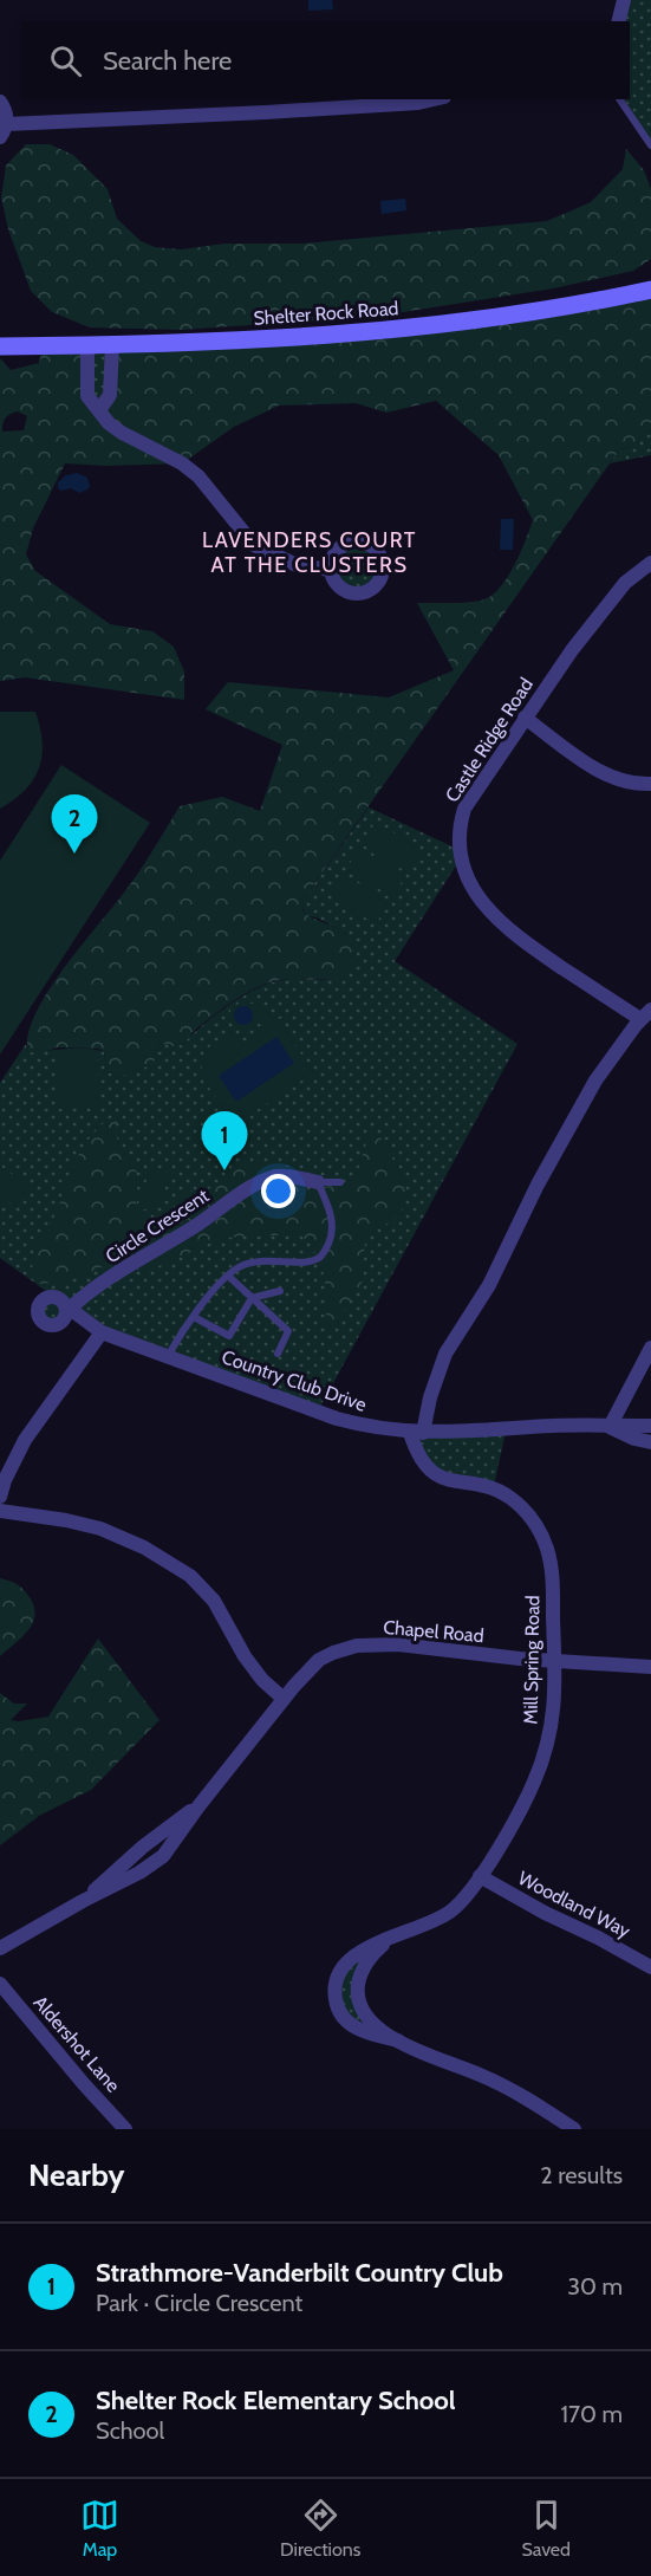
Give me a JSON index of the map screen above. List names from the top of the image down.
{
  "streets": {
    "main road": ["Shelter Rock Road"],
    "street": [
      "Castle Ridge Road",
      "Circle Crescent",
      "Country Club Drive",
      "Chapel Road",
      "Mill Spring Road",
      "Woodland Way",
      "Aldershot Lane"
    ]
  },
  "crossings": [
    ["Circle Crescent", "Country Club Drive"],
    ["Country Club Drive", "Mill Spring Road"],
    ["Chapel Road", "Mill Spring Road"],
    ["Mill Spring Road", "Woodland Way"]
  ],
  "districts": ["LAVENDERS COURT AT THE CLUSTERS"],
  "page": {
    "search": "Search here",
    "pins": ["2", "1"],
    "heading": ["Nearby", "2 results"],
    "list": [
      {
        "mark": "1",
        "name": "Strathmore-Vanderbilt Country Club",
        "note": "Park · Circle Crescent",
        "value": "30 m"
      },
      {
        "mark": "2",
        "name": "Shelter Rock Elementary School",
        "note": "School",
        "value": "170 m"
      }
    ],
    "nav": ["Map", "Directions", "Saved"]
  }
}
